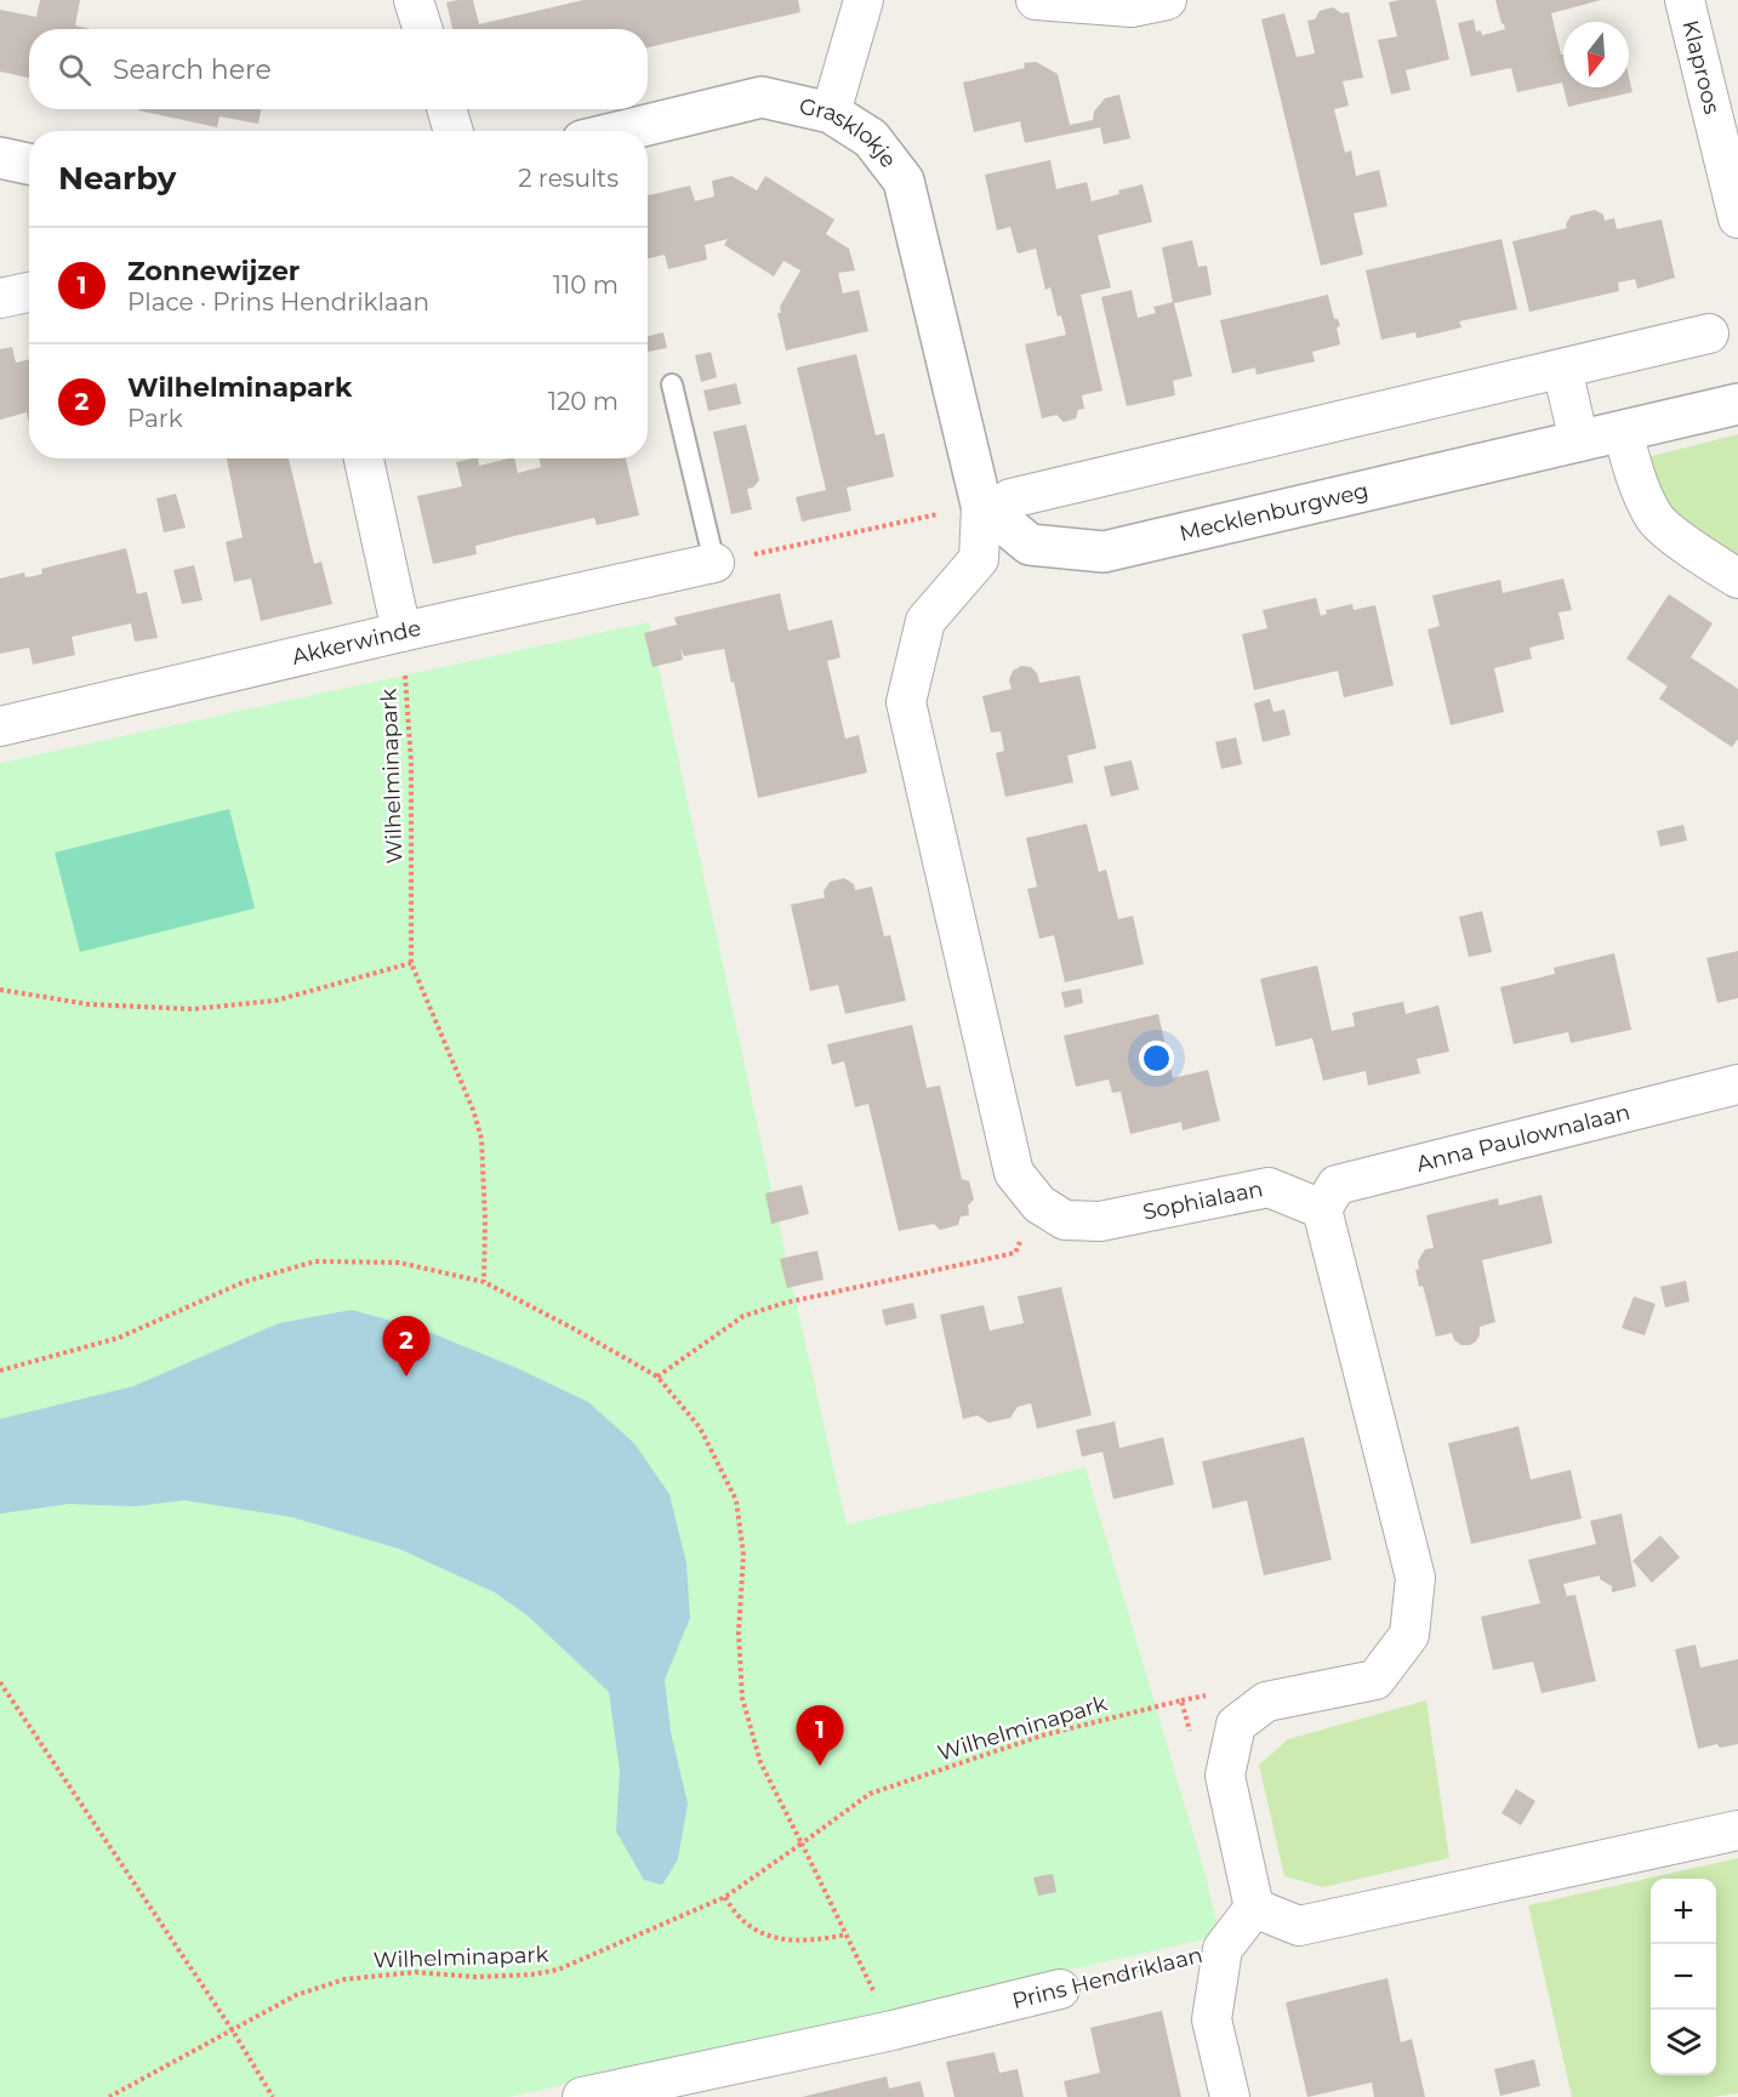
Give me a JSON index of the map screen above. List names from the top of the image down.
{
  "streets": {
    "street": [
      "Klaproos",
      "Grasklokje",
      "Mecklenburgweg",
      "Akkerwinde",
      "Anna Paulownalaan",
      "Sophialaan",
      "Prins Hendriklaan"
    ],
    "path": ["Wilhelminapark"]
  },
  "crossings": [
    ["Grasklokje", "Mecklenburgweg"],
    ["Grasklokje", "Sophialaan"],
    ["Mecklenburgweg", "Sophialaan"],
    ["Akkerwinde", "Wilhelminapark"],
    ["Anna Paulownalaan", "Sophialaan"]
  ],
  "north": "bottom",
  "page": {
    "search": "Search here",
    "heading": ["Nearby", "2 results"],
    "list": [
      {
        "mark": "1",
        "name": "Zonnewijzer",
        "note": "Place · Prins Hendriklaan",
        "value": "110 m"
      },
      {
        "mark": "2",
        "name": "Wilhelminapark",
        "note": "Park",
        "value": "120 m"
      }
    ],
    "pins": ["2", "1"],
    "map_buttons": ["+", "−"]
  }
}
